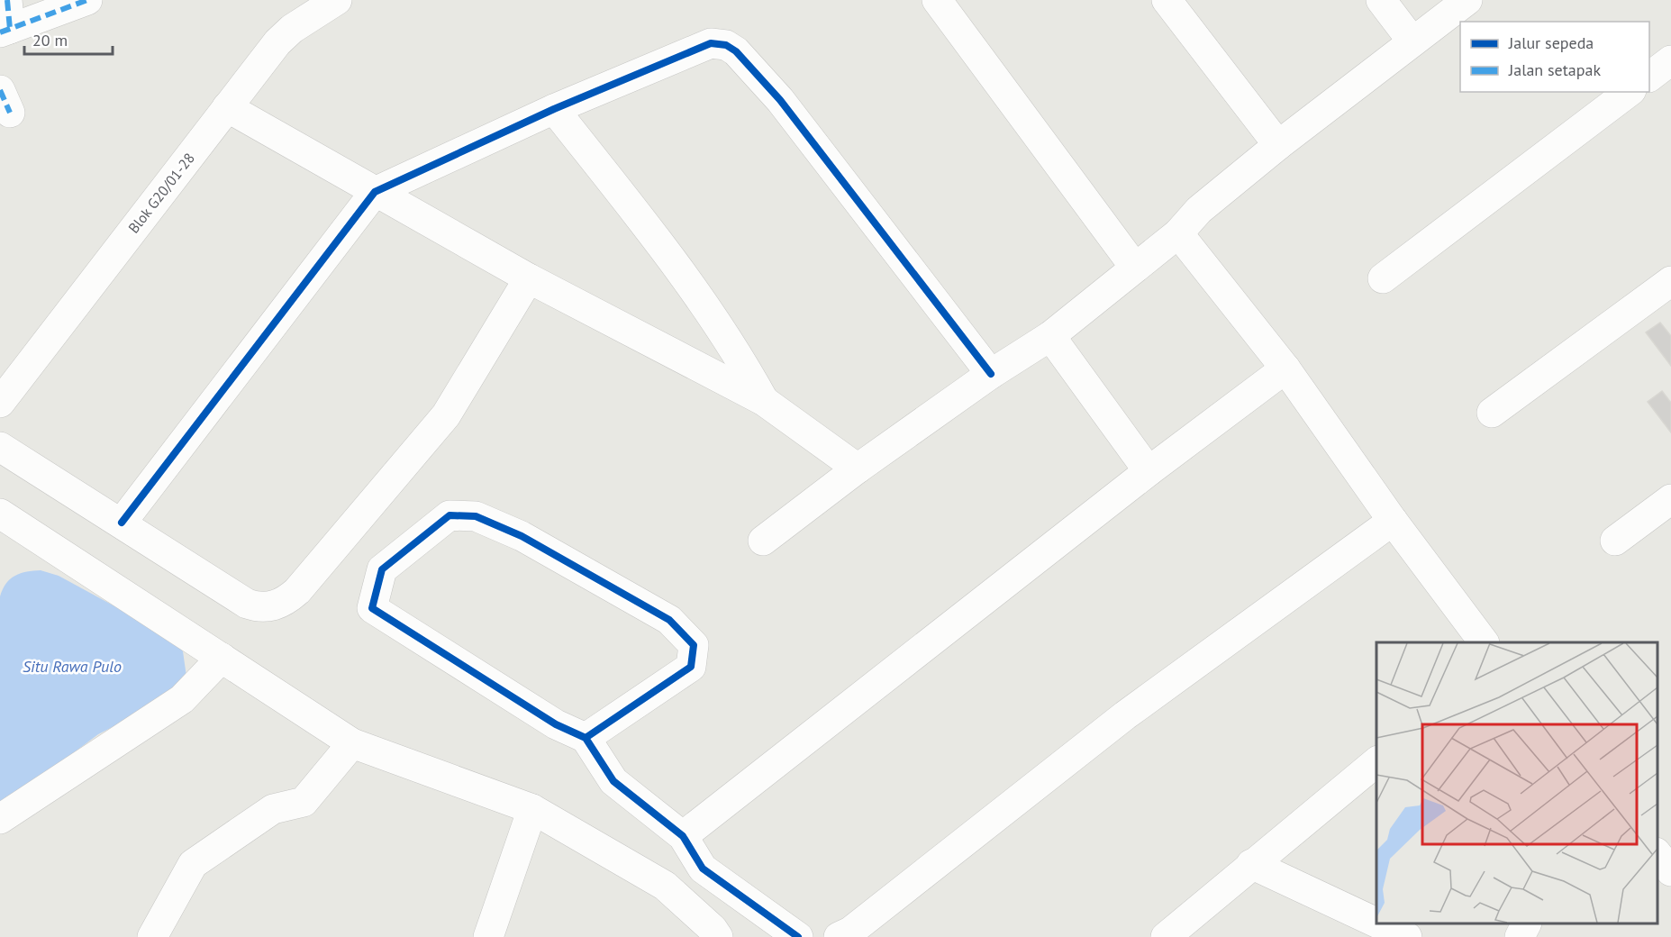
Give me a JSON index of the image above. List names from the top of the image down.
{
  "streets": {
    "street": ["Blok G20/01-28"]
  },
  "water": ["Situ Rawa Pulo"],
  "legend": ["Jalur sepeda", "Jalan setapak"],
  "scale_bar": "20 m"
}
